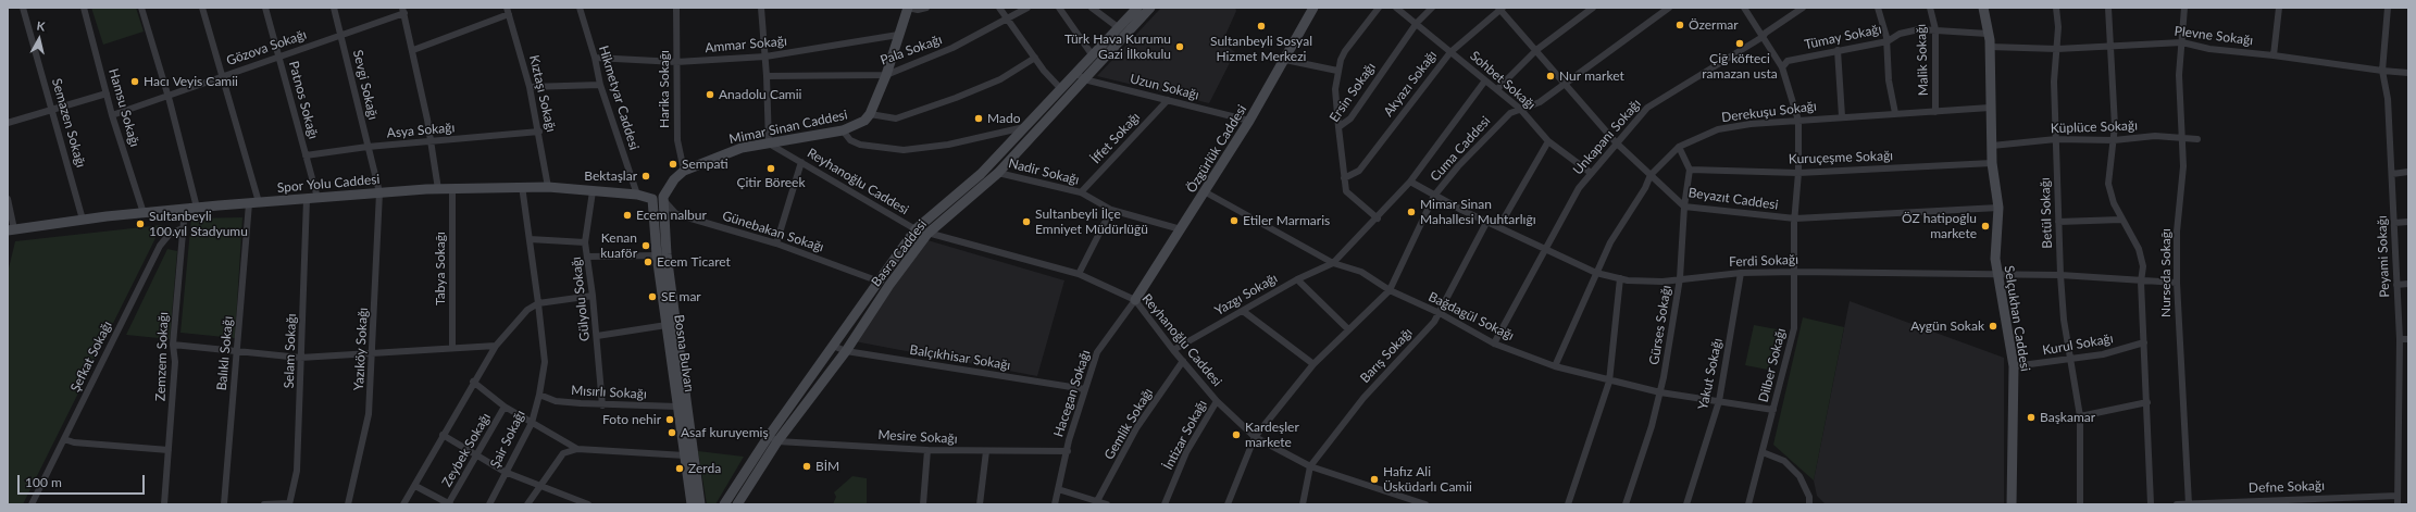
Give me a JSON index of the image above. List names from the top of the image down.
{
  "streets": {
    "main road": [
      "Mimar Sinan Caddesi",
      "Özgürlük Caddesi",
      "Spor Yolu Caddesi",
      "Basra Caddesi",
      "Selçukhan Caddesi",
      "Bosna Bulvarı"
    ],
    "street": [
      "Plevne Sokağı",
      "Tümay Sokağı",
      "Ammar Sokağı",
      "Gözova Sokağı",
      "Pala Sokağı",
      "Malik Sokağı",
      "Sohbet Sokağı",
      "Akyazı Sokağı",
      "Sevgi Sokağı",
      "Uzun Sokağı",
      "Harika Sokağı",
      "Ersin Sokağı",
      "Kıztaşı Sokağı",
      "Hikmetyar Caddesi",
      "Patnos Sokağı",
      "Hamsu Sokağı",
      "Derekuşu Sokağı",
      "Semazen Sokağı",
      "Küplüce Sokağı",
      "Asya Sokağı",
      "Unkapanı Sokağı",
      "İffet Sokağı",
      "Cuma Caddesi",
      "Kuruçeşme Sokağı",
      "Nadir Sokağı",
      "Reyhanoğlu Caddesi",
      "Beyazıt Caddesi",
      "Betül Sokağı",
      "Günebakan Sokağı",
      "Peyami Sokağı",
      "Ferdi Sokağı",
      "Tabya Sokağı",
      "Nurseda Sokağı",
      "Yazgı Sokağı",
      "Gülyolu Sokağı",
      "Bağdagül Sokağı",
      "Gürses Sokağı",
      "Kurul Sokağı",
      "Yazıköy Sokağı",
      "Selam Sokağı",
      "Balıklı Sokağı",
      "Barış Sokağı",
      "Şefkat Sokağı",
      "Zemzem Sokağı",
      "Balçıkhisar Sokağı",
      "Dilber Sokağı",
      "Yakut Sokağı",
      "Mısırlı Sokağı",
      "Hacegan Sokağı",
      "Gemlik Sokağı",
      "İntizar Sokağı",
      "Mesire Sokağı",
      "Şair Sokağı",
      "Zeybek Sokağı",
      "Defne Sokağı"
    ]
  },
  "crossings": [
    ["Plevne Sokağı", "Betül Sokağı"],
    ["Plevne Sokağı", "Peyami Sokağı"],
    ["Plevne Sokağı", "Nurseda Sokağı"],
    ["Plevne Sokağı", "Selçukhan Caddesi"],
    ["Tümay Sokağı", "Malik Sokağı"],
    ["Tümay Sokağı", "Selçukhan Caddesi"],
    ["Tümay Sokağı", "Dilber Sokağı"],
    ["Ammar Sokağı", "Harika Sokağı"],
    ["Ammar Sokağı", "Hikmetyar Caddesi"],
    ["Gözova Sokağı", "Sevgi Sokağı"],
    ["Gözova Sokağı", "Patnos Sokağı"],
    ["Gözova Sokağı", "Hamsu Sokağı"],
    ["Malik Sokağı", "Derekuşu Sokağı"],
    ["Sohbet Sokağı", "Akyazı Sokağı"],
    ["Sohbet Sokağı", "Ersin Sokağı"],
    ["Sohbet Sokağı", "Unkapanı Sokağı"],
    ["Sohbet Sokağı", "Cuma Caddesi"],
    ["Akyazı Sokağı", "Ersin Sokağı"],
    ["Akyazı Sokağı", "Beyazıt Caddesi"],
    ["Sevgi Sokağı", "Asya Sokağı"],
    ["Sevgi Sokağı", "Spor Yolu Caddesi"],
    ["Sevgi Sokağı", "Yazıköy Sokağı"],
    ["Uzun Sokağı", "İffet Sokağı"],
    ["Uzun Sokağı", "Özgürlük Caddesi"],
    ["Uzun Sokağı", "Basra Caddesi"],
    ["Harika Sokağı", "Mimar Sinan Caddesi"],
    ["Kıztaşı Sokağı", "Asya Sokağı"],
    ["Kıztaşı Sokağı", "Spor Yolu Caddesi"],
    ["Hikmetyar Caddesi", "Spor Yolu Caddesi"],
    ["Patnos Sokağı", "Asya Sokağı"],
    ["Patnos Sokağı", "Spor Yolu Caddesi"],
    ["Hamsu Sokağı", "Spor Yolu Caddesi"],
    ["Derekuşu Sokağı", "Beyazıt Caddesi"],
    ["Derekuşu Sokağı", "Ferdi Sokağı"],
    ["Derekuşu Sokağı", "Bağdagül Sokağı"],
    ["Derekuşu Sokağı", "Selçukhan Caddesi"],
    ["Derekuşu Sokağı", "Dilber Sokağı"],
    ["Semazen Sokağı", "Spor Yolu Caddesi"],
    ["Mimar Sinan Caddesi", "Reyhanoğlu Caddesi"],
    ["Mimar Sinan Caddesi", "Spor Yolu Caddesi"],
    ["Mimar Sinan Caddesi", "Günebakan Sokağı"],
    ["Mimar Sinan Caddesi", "Bosna Bulvarı"],
    ["Küplüce Sokağı", "Betül Sokağı"],
    ["Küplüce Sokağı", "Nurseda Sokağı"],
    ["Küplüce Sokağı", "Selçukhan Caddesi"],
    ["Unkapanı Sokağı", "Beyazıt Caddesi"],
    ["Unkapanı Sokağı", "Ferdi Sokağı"],
    ["Unkapanı Sokağı", "Bağdagül Sokağı"],
    ["Unkapanı Sokağı", "Dilber Sokağı"],
    ["İffet Sokağı", "Nadir Sokağı"],
    ["Özgürlük Caddesi", "Nadir Sokağı"],
    ["Özgürlük Caddesi", "Reyhanoğlu Caddesi"],
    ["Özgürlük Caddesi", "Bağdagül Sokağı"],
    ["Özgürlük Caddesi", "Hacegan Sokağı"],
    ["Cuma Caddesi", "Reyhanoğlu Caddesi"],
    ["Cuma Caddesi", "Beyazıt Caddesi"],
    ["Cuma Caddesi", "Ferdi Sokağı"],
    ["Cuma Caddesi", "Bağdagül Sokağı"],
    ["Kuruçeşme Sokağı", "Selçukhan Caddesi"],
    ["Kuruçeşme Sokağı", "Gürses Sokağı"],
    ["Kuruçeşme Sokağı", "Dilber Sokağı"],
    ["Nadir Sokağı", "Basra Caddesi"],
    ["Reyhanoğlu Caddesi", "Basra Caddesi"],
    ["Reyhanoğlu Caddesi", "Yazgı Sokağı"],
    ["Reyhanoğlu Caddesi", "Barış Sokağı"],
    ["Reyhanoğlu Caddesi", "Hacegan Sokağı"],
    ["Reyhanoğlu Caddesi", "Gemlik Sokağı"],
    ["Reyhanoğlu Caddesi", "İntizar Sokağı"],
    ["Spor Yolu Caddesi", "Günebakan Sokağı"],
    ["Spor Yolu Caddesi", "Tabya Sokağı"],
    ["Spor Yolu Caddesi", "Gülyolu Sokağı"],
    ["Spor Yolu Caddesi", "Yazıköy Sokağı"],
    ["Spor Yolu Caddesi", "Selam Sokağı"],
    ["Spor Yolu Caddesi", "Balıklı Sokağı"],
    ["Spor Yolu Caddesi", "Bosna Bulvarı"],
    ["Spor Yolu Caddesi", "Zemzem Sokağı"],
    ["Spor Yolu Caddesi", "Şair Sokağı"],
    ["Beyazıt Caddesi", "Selçukhan Caddesi"],
    ["Beyazıt Caddesi", "Gürses Sokağı"],
    ["Beyazıt Caddesi", "Dilber Sokağı"],
    ["Betül Sokağı", "Ferdi Sokağı"],
    ["Betül Sokağı", "Kurul Sokağı"],
    ["Günebakan Sokağı", "Basra Caddesi"],
    ["Günebakan Sokağı", "Bosna Bulvarı"],
    ["Basra Caddesi", "Balçıkhisar Sokağı"],
    ["Basra Caddesi", "Mesire Sokağı"],
    ["Peyami Sokağı", "Defne Sokağı"],
    ["Ferdi Sokağı", "Nurseda Sokağı"],
    ["Ferdi Sokağı", "Selçukhan Caddesi"],
    ["Ferdi Sokağı", "Gürses Sokağı"],
    ["Ferdi Sokağı", "Barış Sokağı"],
    ["Ferdi Sokağı", "Dilber Sokağı"],
    ["Ferdi Sokağı", "Yakut Sokağı"],
    ["Nurseda Sokağı", "Defne Sokağı"],
    ["Yazgı Sokağı", "Bağdagül Sokağı"],
    ["Gülyolu Sokağı", "Mısırlı Sokağı"],
    ["Bağdagül Sokağı", "Gürses Sokağı"],
    ["Bağdagül Sokağı", "Barış Sokağı"],
    ["Bağdagül Sokağı", "Dilber Sokağı"],
    ["Bağdagül Sokağı", "Yakut Sokağı"],
    ["Selçukhan Caddesi", "Kurul Sokağı"],
    ["Bosna Bulvarı", "Mısırlı Sokağı"],
    ["Şefkat Sokağı", "Zemzem Sokağı"],
    ["Balçıkhisar Sokağı", "Hacegan Sokağı"],
    ["Mısırlı Sokağı", "Şair Sokağı"],
    ["Hacegan Sokağı", "Mesire Sokağı"]
  ],
  "places": [
    "Özermar",
    "Sultanbeyli Sosyal Hizmet Merkezi",
    "Çiğ köfteci ramazan usta",
    "Türk Hava Kurumu Gazi İlkokulu",
    "Nur market",
    "Hacı Veyis Camii",
    "Anadolu Camii",
    "Mado",
    "Sempati",
    "Çitir Böreek",
    "Bektaşlar",
    "Mimar Sinan Mahallesi Muhtarlığı",
    "Ecem nalbur",
    "Etiler Marmaris",
    "Sultanbeyli İlçe Emniyet Müdürlüğü",
    "Sultanbeyli 100.yıl Stadyumu",
    "ÖZ hatipoğlu markete",
    "Kenan kuaför",
    "Ecem Ticaret",
    "SE mar",
    "Aygün Sokak",
    "Başkamar",
    "Foto nehir",
    "Asaf kuruyemiş",
    "Kardeşler markete",
    "BİM",
    "Zerda",
    "Hafız Ali Üsküdarlı Camii"
  ],
  "scale_bar": "100 m",
  "north": "top"
}
